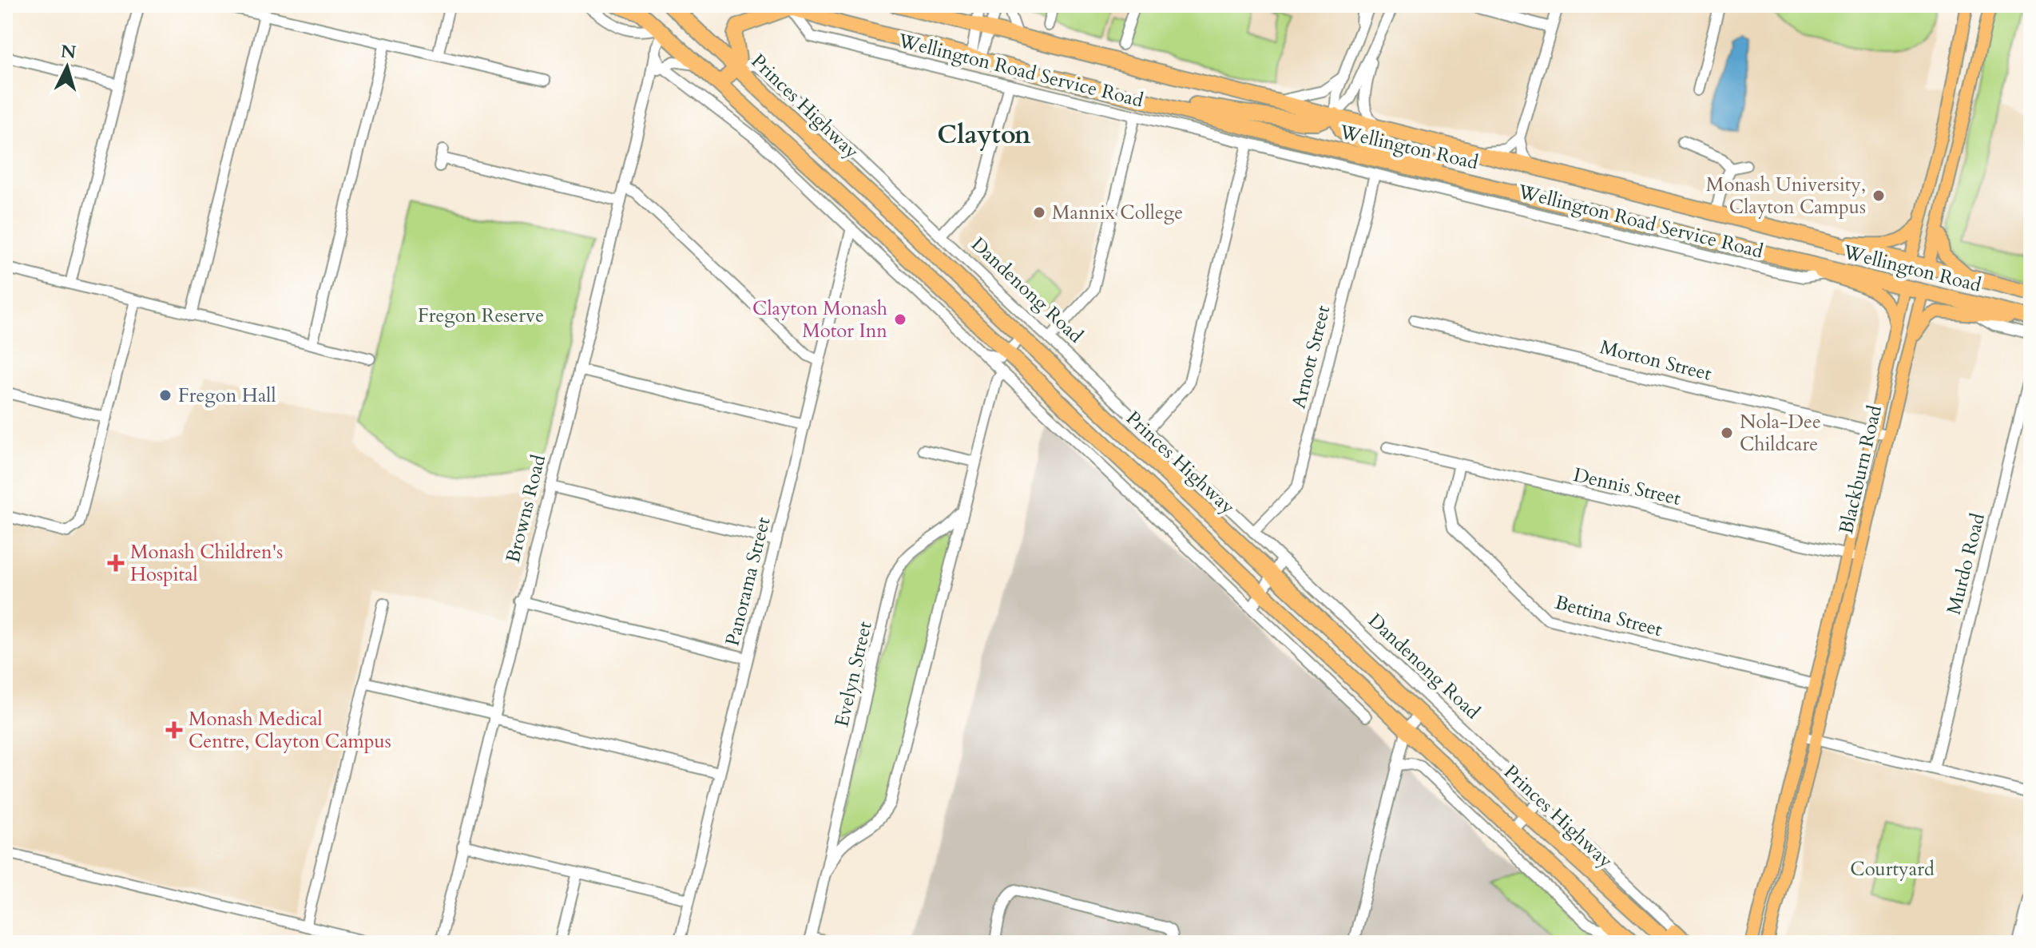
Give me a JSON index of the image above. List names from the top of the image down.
{
  "streets": {
    "highway": ["Princes Highway", "Wellington Road", "Blackburn Road"],
    "street": [
      "Wellington Road Service Road",
      "Dandenong Road",
      "Arnott Street",
      "Morton Street",
      "Dennis Street",
      "Browns Road",
      "Murdo Road",
      "Panorama Street",
      "Bettina Street",
      "Evelyn Street"
    ]
  },
  "crossings": [
    ["Wellington Road Service Road", "Wellington Road"],
    ["Wellington Road Service Road", "Arnott Street"],
    ["Princes Highway", "Dandenong Road"],
    ["Princes Highway", "Browns Road"],
    ["Wellington Road", "Blackburn Road"],
    ["Dandenong Road", "Arnott Street"],
    ["Morton Street", "Blackburn Road"],
    ["Blackburn Road", "Dennis Street"],
    ["Blackburn Road", "Bettina Street"],
    ["Dennis Street", "Bettina Street"]
  ],
  "districts": ["Clayton"],
  "parks": ["Fregon Reserve", "Courtyard"],
  "places": {
    "other": [
      "Monash University, Clayton Campus",
      "Mannix College",
      "Clayton Monash Motor Inn",
      "Fregon Hall",
      "Nola-Dee Childcare"
    ],
    "health": ["Monash Children's Hospital", "Monash Medical Centre, Clayton Campus"]
  },
  "north": "top"
}
